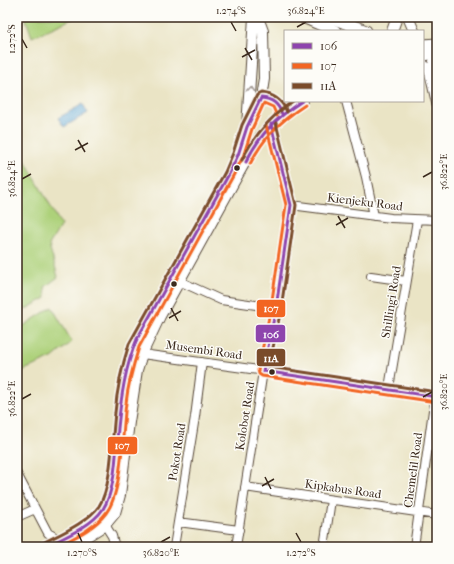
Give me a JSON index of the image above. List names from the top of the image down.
{
  "streets": {
    "street": [
      "Kienjeku Road",
      "Shillingi Road",
      "Musembi Road",
      "Kolobot Road",
      "Pokot Road",
      "Chemelil Road",
      "Kipkabus Road"
    ]
  },
  "crossings": [
    ["Kienjeku Road", "Shillingi Road"],
    ["Kienjeku Road", "Kolobot Road"],
    ["Shillingi Road", "Musembi Road"],
    ["Musembi Road", "Kolobot Road"],
    ["Musembi Road", "Pokot Road"],
    ["Musembi Road", "Chemelil Road"],
    ["Kolobot Road", "Kipkabus Road"],
    ["Chemelil Road", "Kipkabus Road"]
  ],
  "lines": ["transit line 11A", "transit line 106", "transit line 107"],
  "legend": ["106", "107", "11A"],
  "coordinates": [
    "1.274°S",
    "36.824°E",
    "1.272°S",
    "36.822°E",
    "36.820°E",
    "1.270°S"
  ]
}
